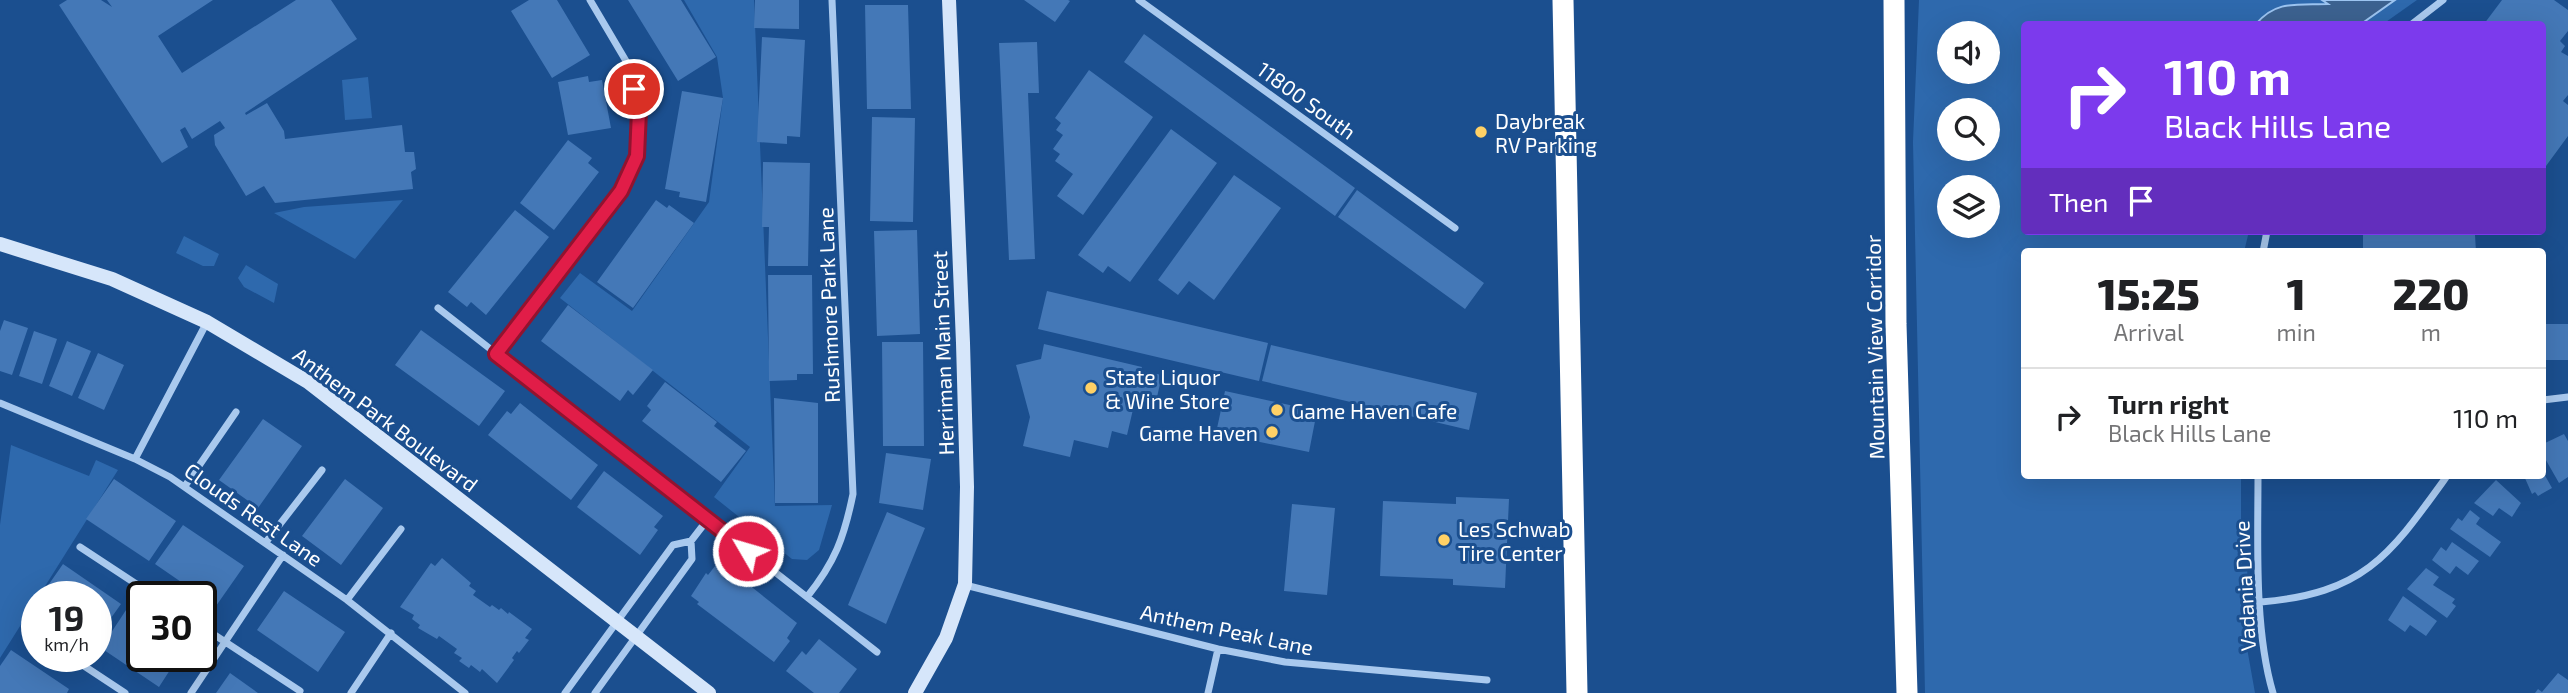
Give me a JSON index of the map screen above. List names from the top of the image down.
{
  "streets": {
    "highway": ["Mountain View Corridor"],
    "main road": ["Herriman Main Street", "Anthem Park Boulevard"],
    "street": [
      "11800 South",
      "Rushmore Park Lane",
      "Clouds Rest Lane",
      "Vadania Drive",
      "Anthem Peak Lane"
    ]
  },
  "crossings": [
    ["Herriman Main Street", "Anthem Peak Lane"]
  ],
  "places": [
    "Daybreak RV Parking",
    "State Liquor & Wine Store",
    "Game Haven Cafe",
    "Game Haven",
    "Les Schwab Tire Center"
  ],
  "page": {
    "turn": ["110 m", "Black Hills Lane"],
    "then": "Then",
    "eta": [
      "15:25",
      "Arrival",
      "1",
      "min",
      "220",
      "m"
    ],
    "list": [
      {
        "name": "Turn right",
        "note": "Black Hills Lane",
        "value": "110 m"
      }
    ],
    "speed": "19 km/h",
    "limit": "30"
  }
}
